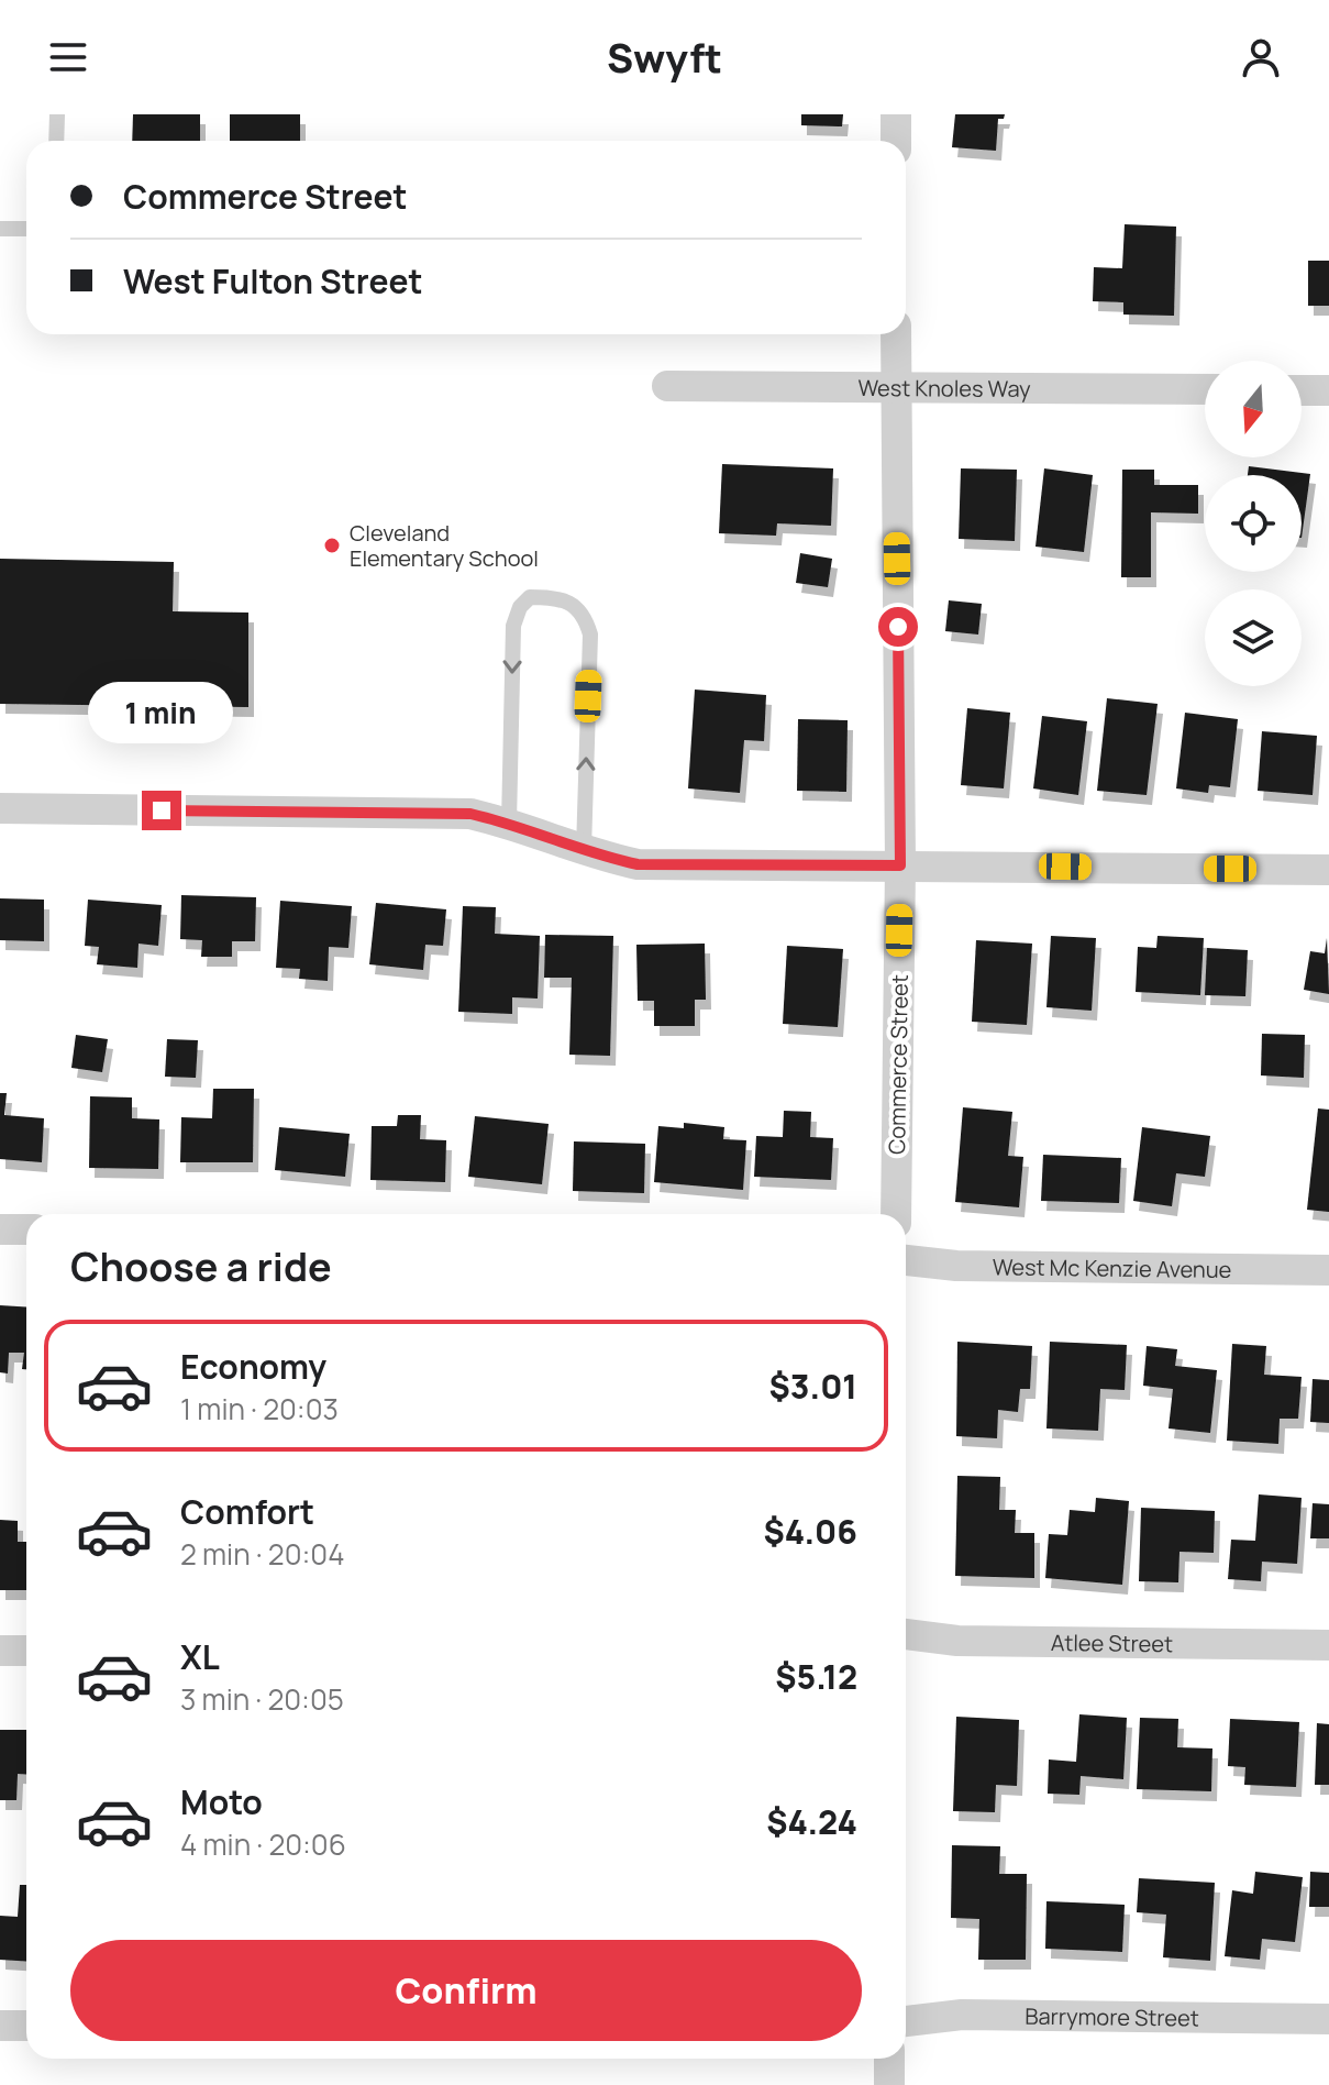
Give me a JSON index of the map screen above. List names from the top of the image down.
{
  "streets": {
    "street": [
      "West Knoles Way",
      "Commerce Street",
      "West Mc Kenzie Avenue",
      "Atlee Street",
      "Barrymore Street"
    ]
  },
  "crossings": [
    ["West Knoles Way", "Commerce Street"]
  ],
  "places": ["Cleveland Elementary School"],
  "north": "bottom",
  "page": {
    "header": "Swyft",
    "banner": ["Commerce Street", "West Fulton Street"],
    "bubble": "1 min",
    "heading": "Choose a ride",
    "list": [
      {
        "name": "Economy",
        "note": "1 min · 20:03",
        "value": "$3.01"
      },
      {
        "name": "Comfort",
        "note": "2 min · 20:04",
        "value": "$4.06"
      },
      {
        "name": "XL",
        "note": "3 min · 20:05",
        "value": "$5.12"
      },
      {
        "name": "Moto",
        "note": "4 min · 20:06",
        "value": "$4.24"
      }
    ],
    "buttons": "Confirm"
  }
}
